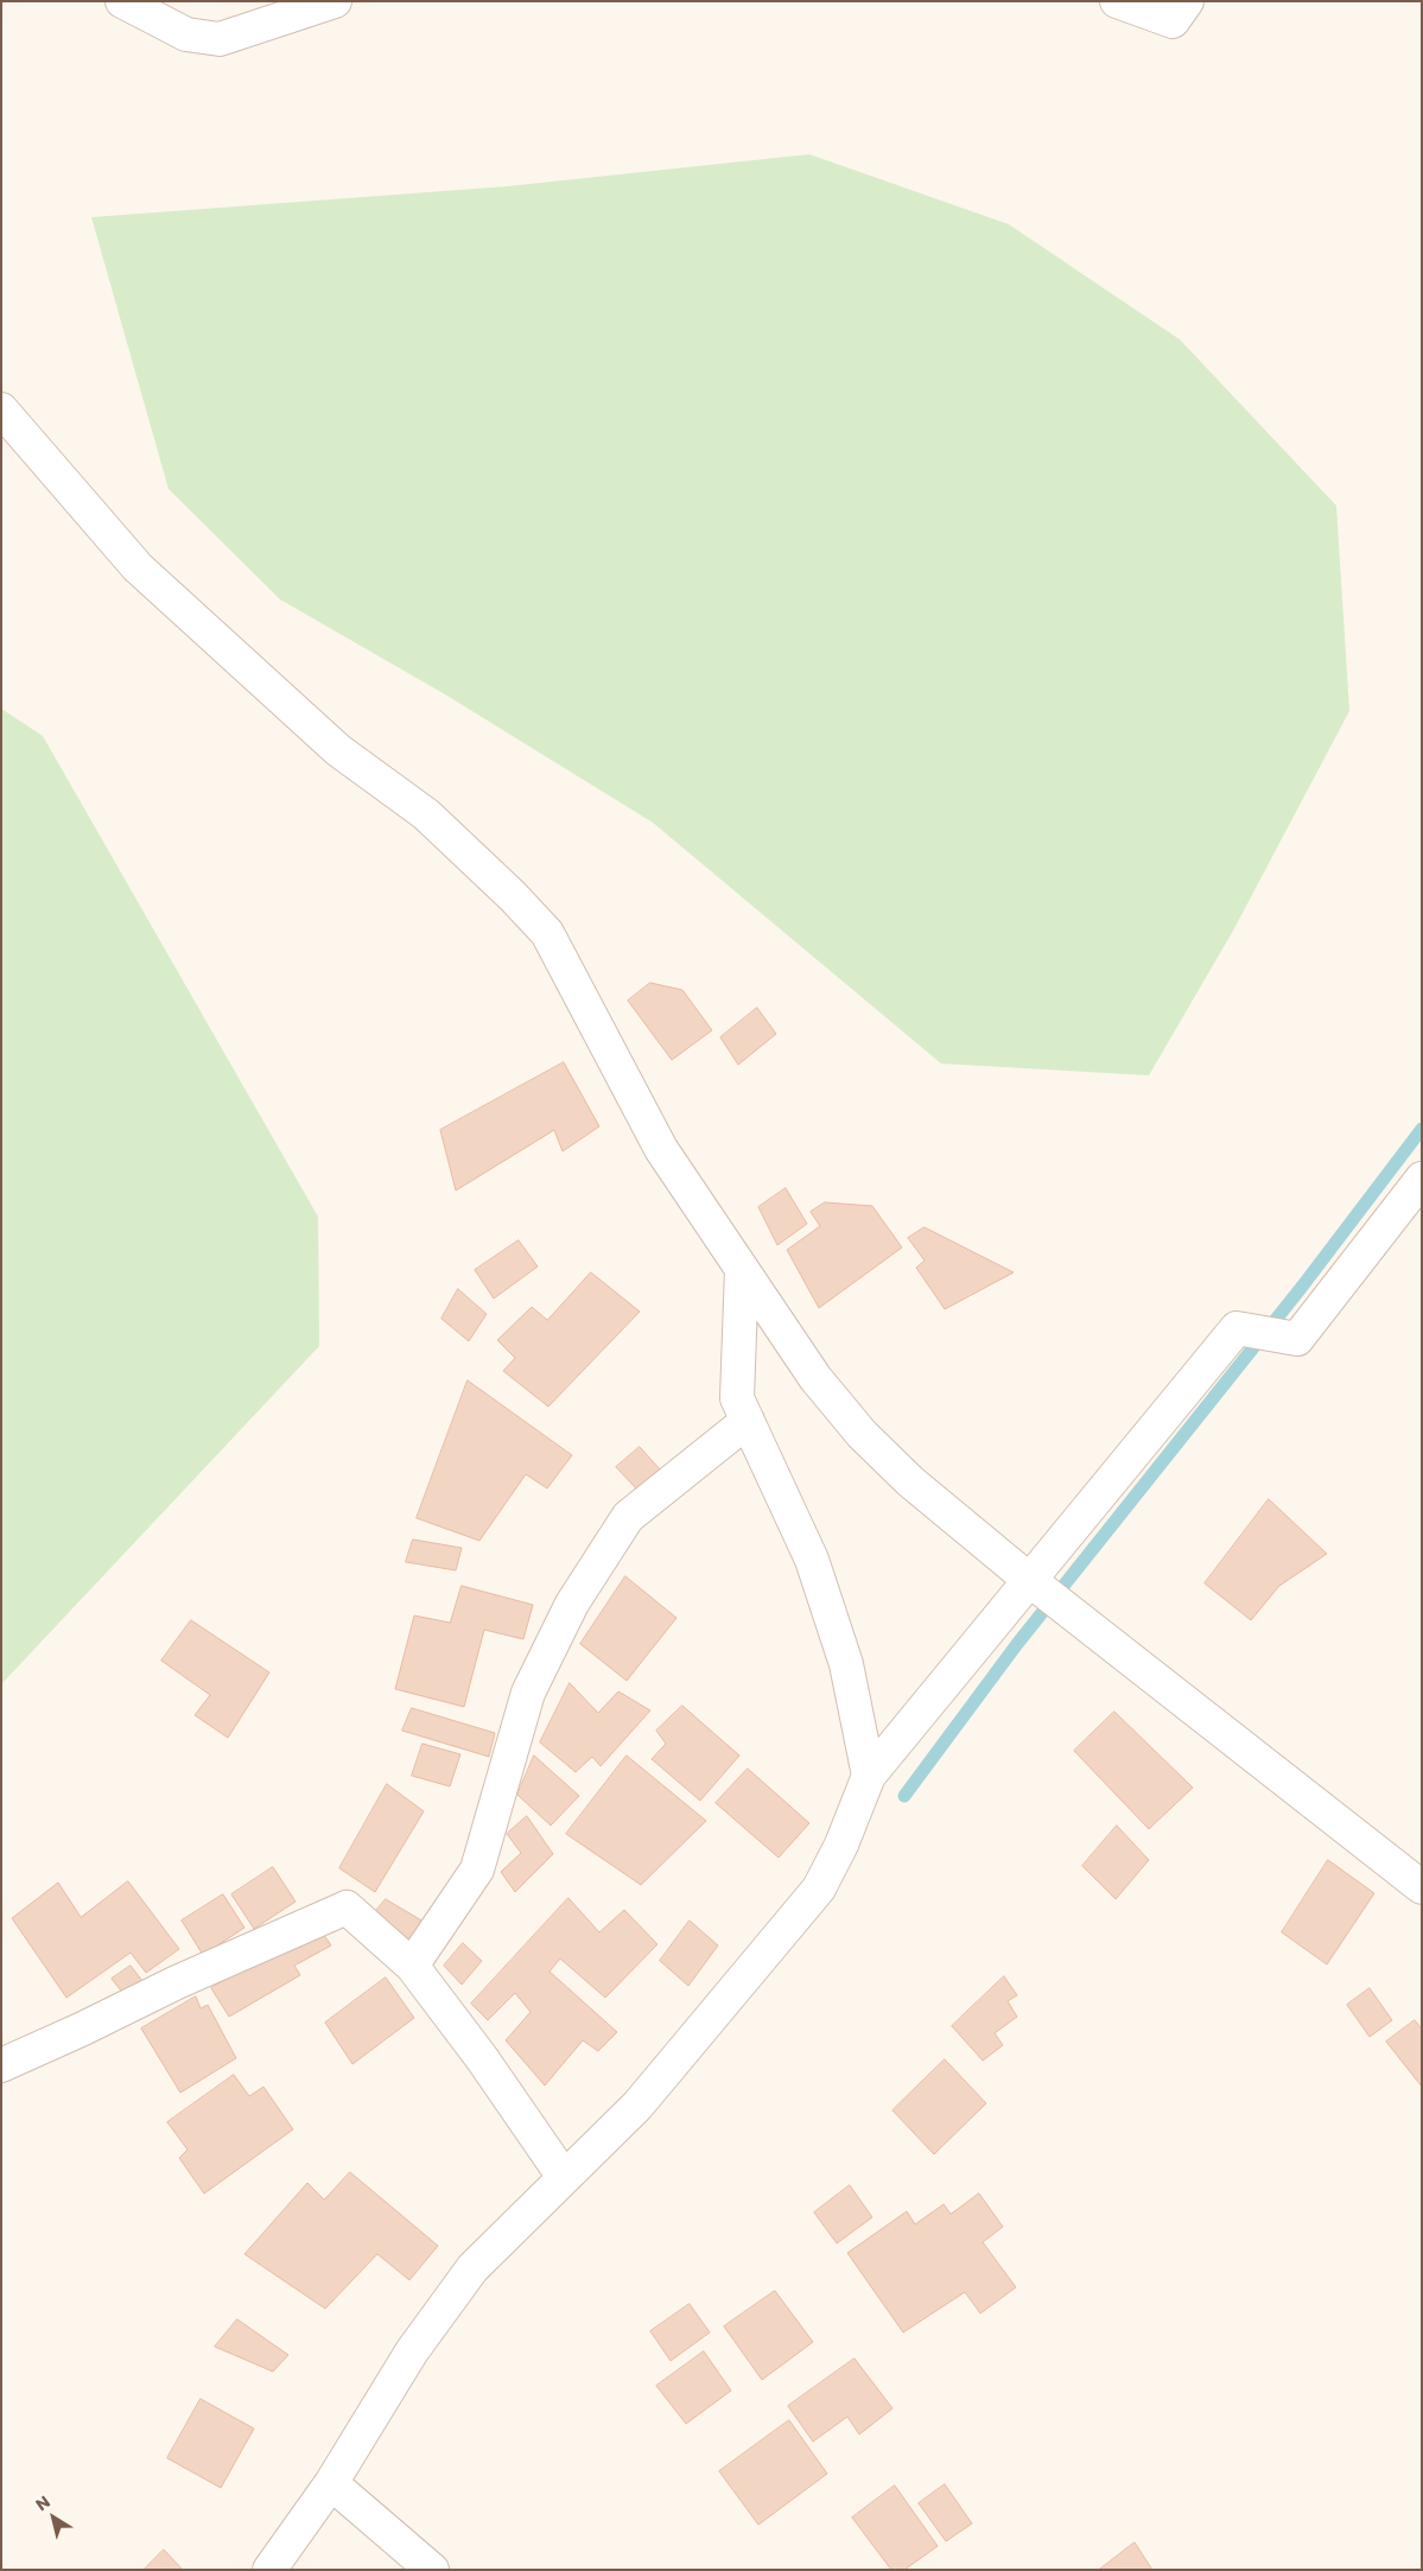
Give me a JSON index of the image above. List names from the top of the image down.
{
  "north": "top left"
}
